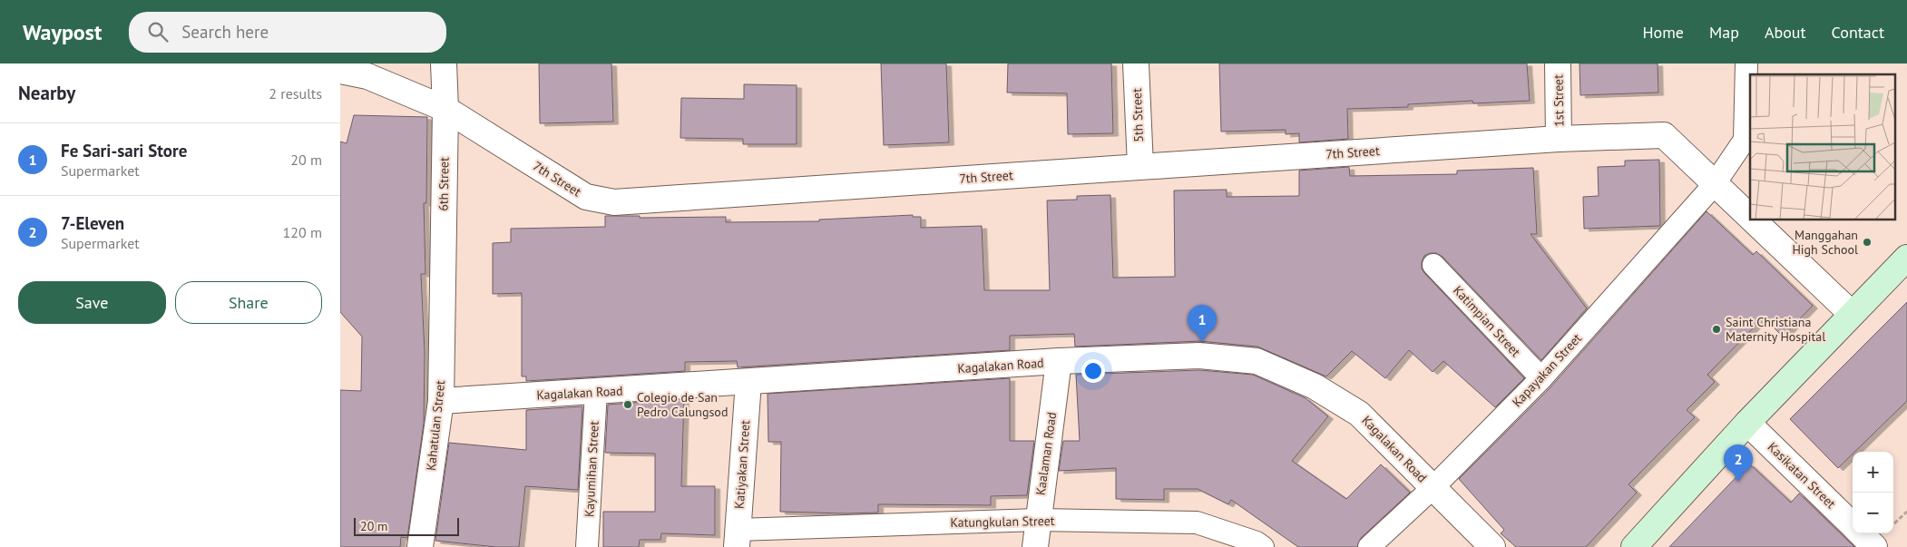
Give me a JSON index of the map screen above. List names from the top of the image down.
{
  "streets": {
    "street": [
      "1st Street",
      "5th Street",
      "7th Street",
      "6th Street",
      "Kagalakan Road",
      "Kahatulan Street",
      "Kaalaman Road",
      "Katiyakan Street",
      "Kasikatan Street"
    ],
    "lane": [
      "Katimpian Street",
      "Kapayakan Street",
      "Kayumihan Street",
      "Katungkulan Street"
    ]
  },
  "crossings": [
    ["1st Street", "7th Street"],
    ["5th Street", "7th Street"],
    ["7th Street", "6th Street"],
    ["7th Street", "Kapayakan Street"],
    ["6th Street", "Kahatulan Street"],
    ["Katimpian Street", "Kapayakan Street"],
    ["Kagalakan Road", "Kapayakan Street"],
    ["Kagalakan Road", "Kahatulan Street"],
    ["Kagalakan Road", "Kaalaman Road"],
    ["Kagalakan Road", "Katiyakan Street"],
    ["Kagalakan Road", "Kayumihan Street"],
    ["Kaalaman Road", "Katungkulan Street"],
    ["Katiyakan Street", "Katungkulan Street"]
  ],
  "places": ["Manggahan High School", "Saint Christiana Maternity Hospital", "Colegio de San Pedro Calungsod"],
  "scale_bar": "20 m",
  "page": {
    "header": "Waypost",
    "search": "Search here",
    "nav": [
      "Home",
      "Map",
      "About",
      "Contact"
    ],
    "heading": ["Nearby", "2 results"],
    "list": [
      {
        "mark": "1",
        "name": "Fe Sari-sari Store",
        "note": "Supermarket",
        "value": "20 m"
      },
      {
        "mark": "2",
        "name": "7-Eleven",
        "note": "Supermarket",
        "value": "120 m"
      }
    ],
    "buttons": ["Save", "Share"],
    "pins": ["1", "2"],
    "map_buttons": ["+", "−"],
    "scale": "20 m"
  }
}
